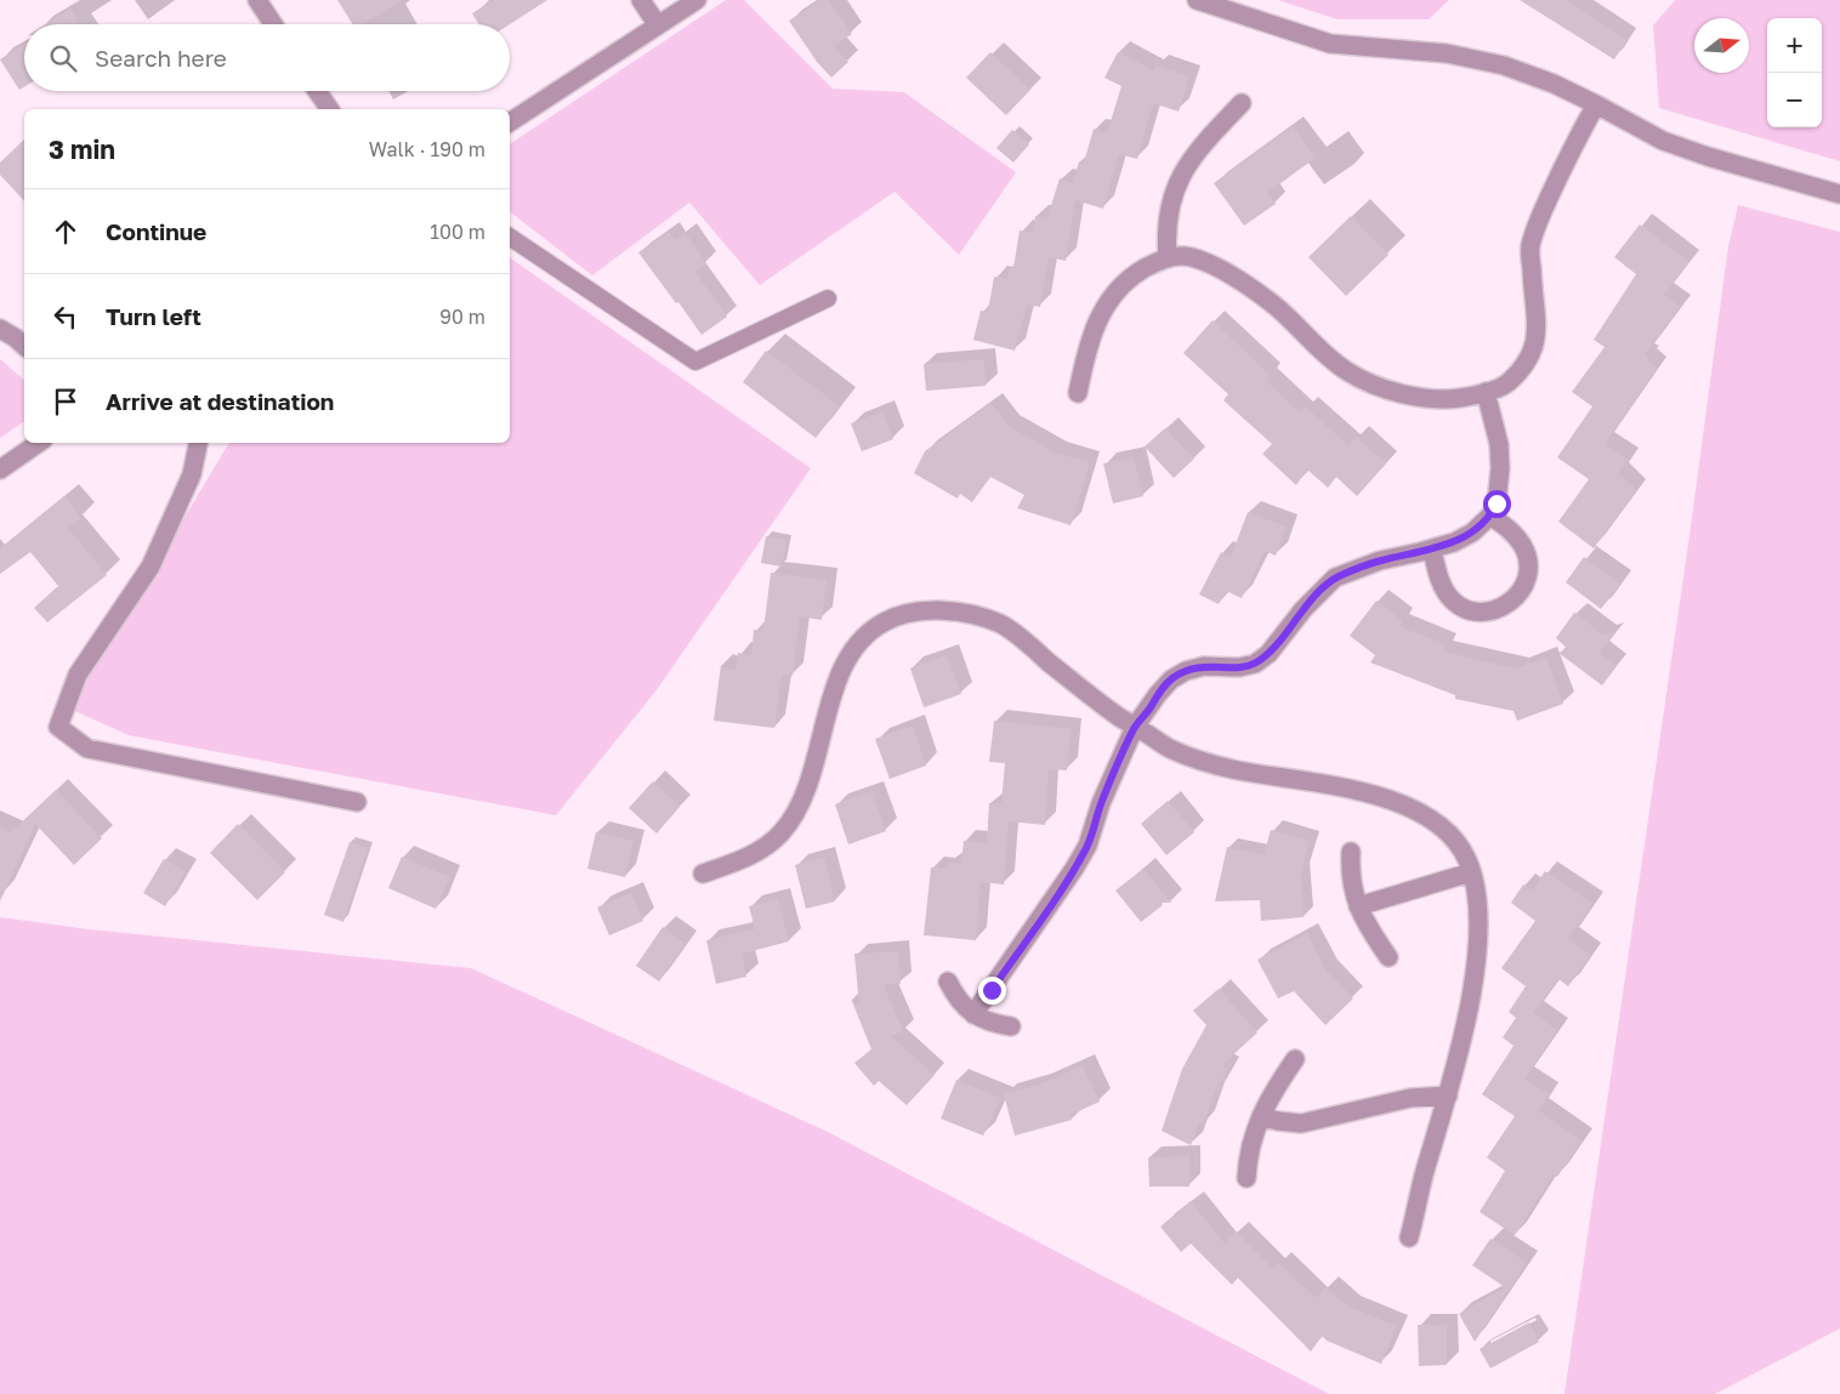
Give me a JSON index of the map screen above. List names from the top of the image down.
{
  "north": "right",
  "page": {
    "map_buttons": ["+", "−"],
    "search": "Search here",
    "heading": ["3 min", "Walk · 190 m"],
    "list": [
      ["Continue", "100 m"],
      ["Turn left", "90 m"],
      "Arrive at destination"
    ]
  }
}
